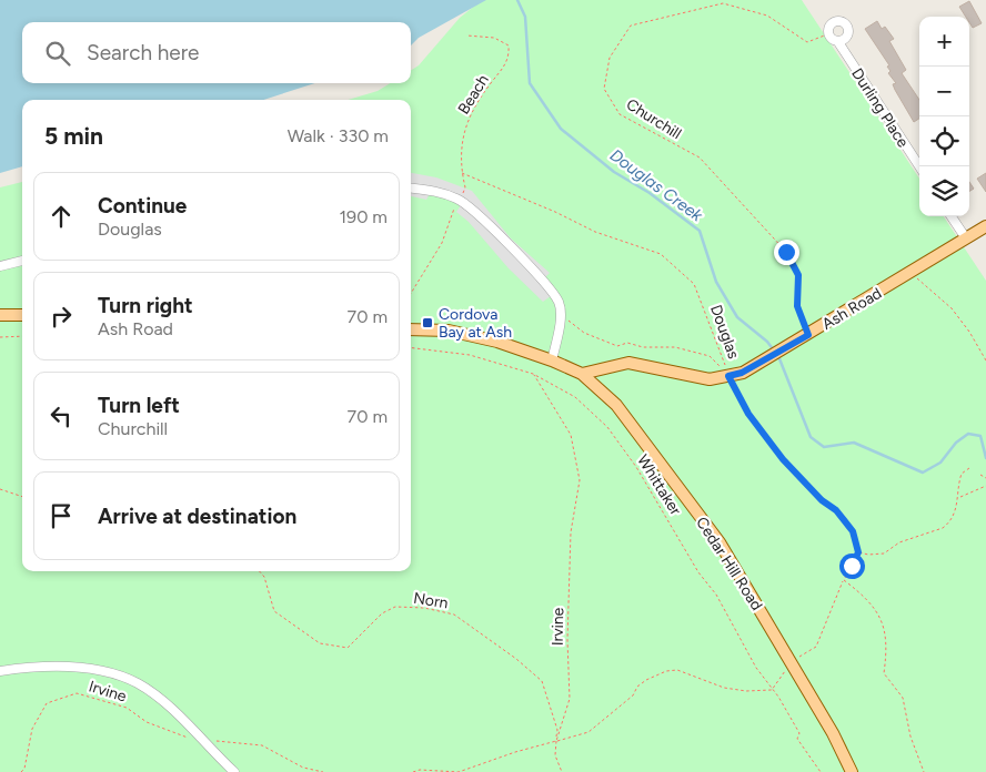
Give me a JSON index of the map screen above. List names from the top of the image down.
{
  "streets": {
    "main road": ["Ash Road", "Cedar Hill Road"],
    "street": ["Durling Place"],
    "path": [
      "Beach",
      "Churchill",
      "Douglas",
      "Whittaker",
      "Norn",
      "Irvine"
    ]
  },
  "crossings": [
    ["Beach", "Douglas"],
    ["Durling Place", "Churchill"],
    ["Churchill", "Ash Road"],
    ["Ash Road", "Douglas"],
    ["Ash Road", "Cedar Hill Road"],
    ["Whittaker", "Irvine"],
    ["Norn", "Irvine"]
  ],
  "water": ["Douglas Creek"],
  "places": {
    "transit": ["Cordova Bay at Ash"]
  },
  "page": {
    "map_buttons": ["+", "−"],
    "search": "Search here",
    "heading": ["5 min", "Walk · 330 m"],
    "list": [
      ["Continue", "Douglas", "190 m"],
      ["Turn right", "Ash Road", "70 m"],
      ["Turn left", "Churchill", "70 m"],
      "Arrive at destination"
    ]
  }
}
